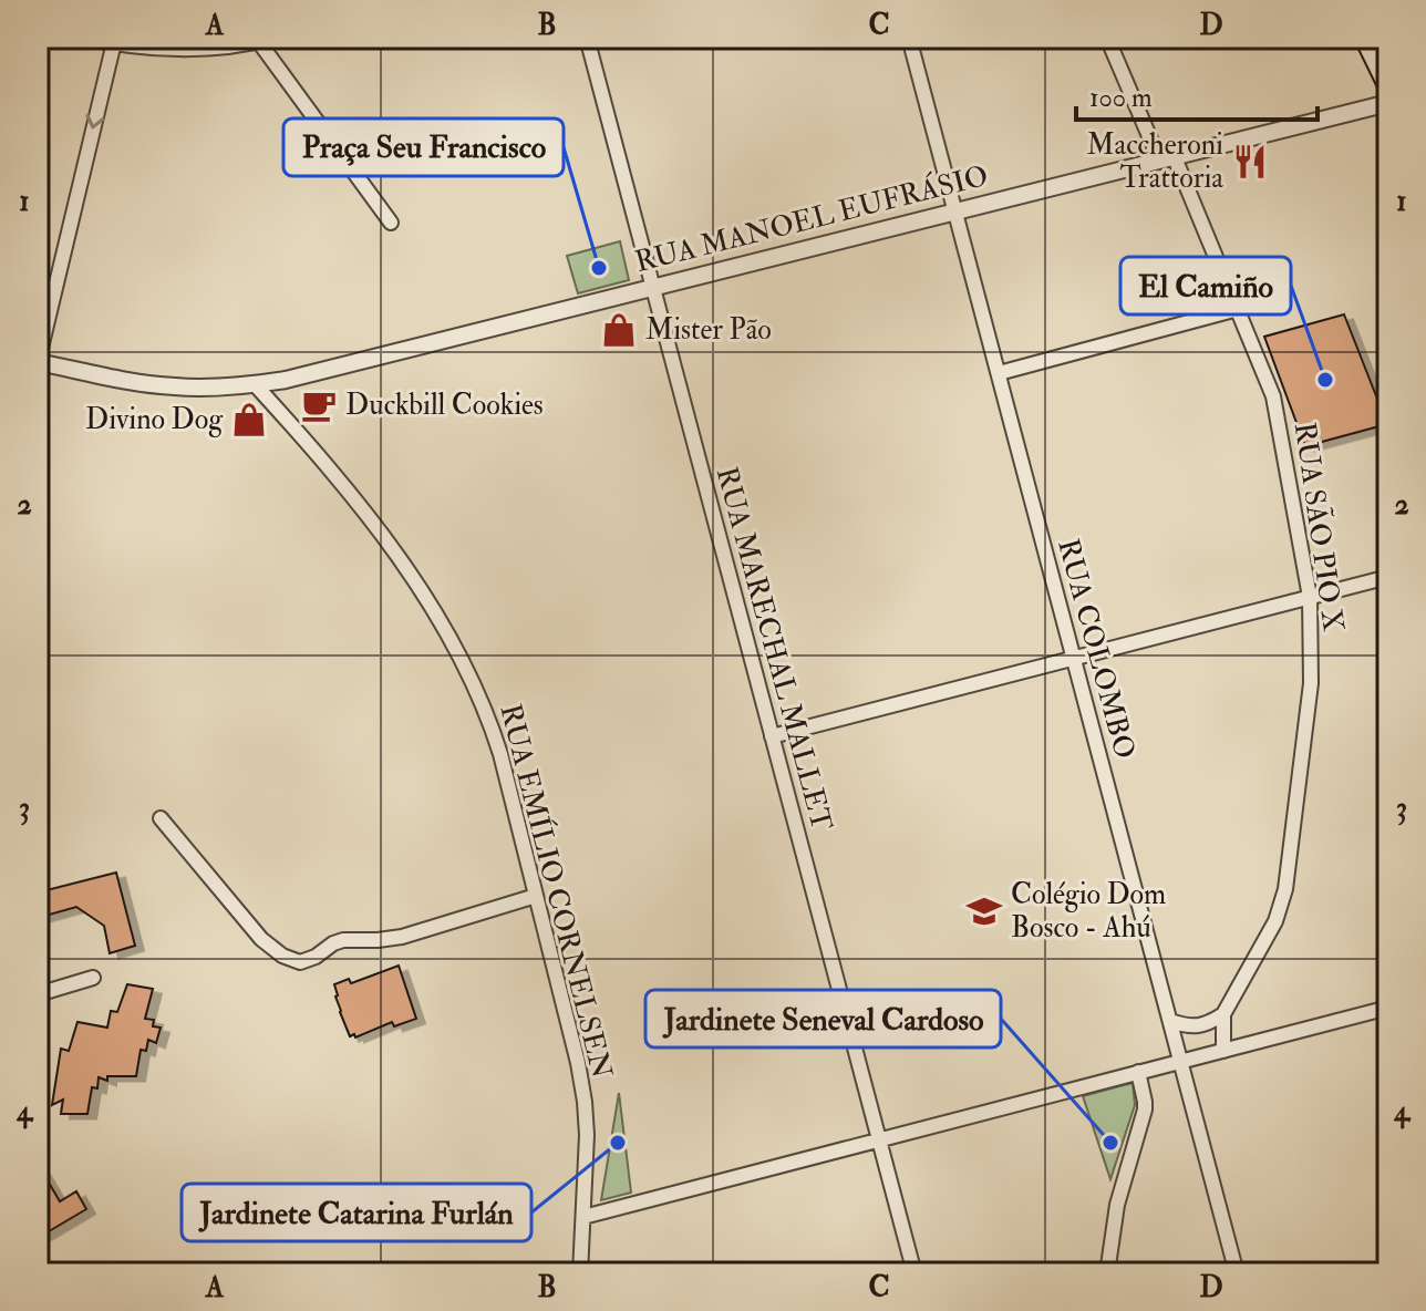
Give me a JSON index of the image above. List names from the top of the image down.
{
  "streets": {
    "street": [
      "RUA MANOEL EUFRÁSIO",
      "RUA SÃO PIO X",
      "RUA MARECHAL MALLET",
      "RUA COLOMBO",
      "RUA EMÍLIO CORNELSEN"
    ]
  },
  "crossings": [
    ["RUA MANOEL EUFRÁSIO", "RUA SÃO PIO X"],
    ["RUA MANOEL EUFRÁSIO", "RUA MARECHAL MALLET"],
    ["RUA MANOEL EUFRÁSIO", "RUA COLOMBO"],
    ["RUA MANOEL EUFRÁSIO", "RUA EMÍLIO CORNELSEN"]
  ],
  "places": {
    "restaurant": ["Maccheroni Trattoria"],
    "other": [
      "Praça Seu Francisco",
      "El Camiño",
      "Jardinete Catarina Furlán",
      "Jardinete Seneval Cardoso"
    ],
    "shop": ["Mister Pão", "Divino Dog"],
    "cafe": ["Duckbill Cookies"],
    "school or university": ["Colégio Dom Bosco - Ahú"]
  },
  "scale_bar": "100 m",
  "grid": {
    "columns": [
      "A",
      "B",
      "C",
      "D"
    ],
    "rows": [
      "1",
      "2",
      "3",
      "4"
    ]
  }
}
